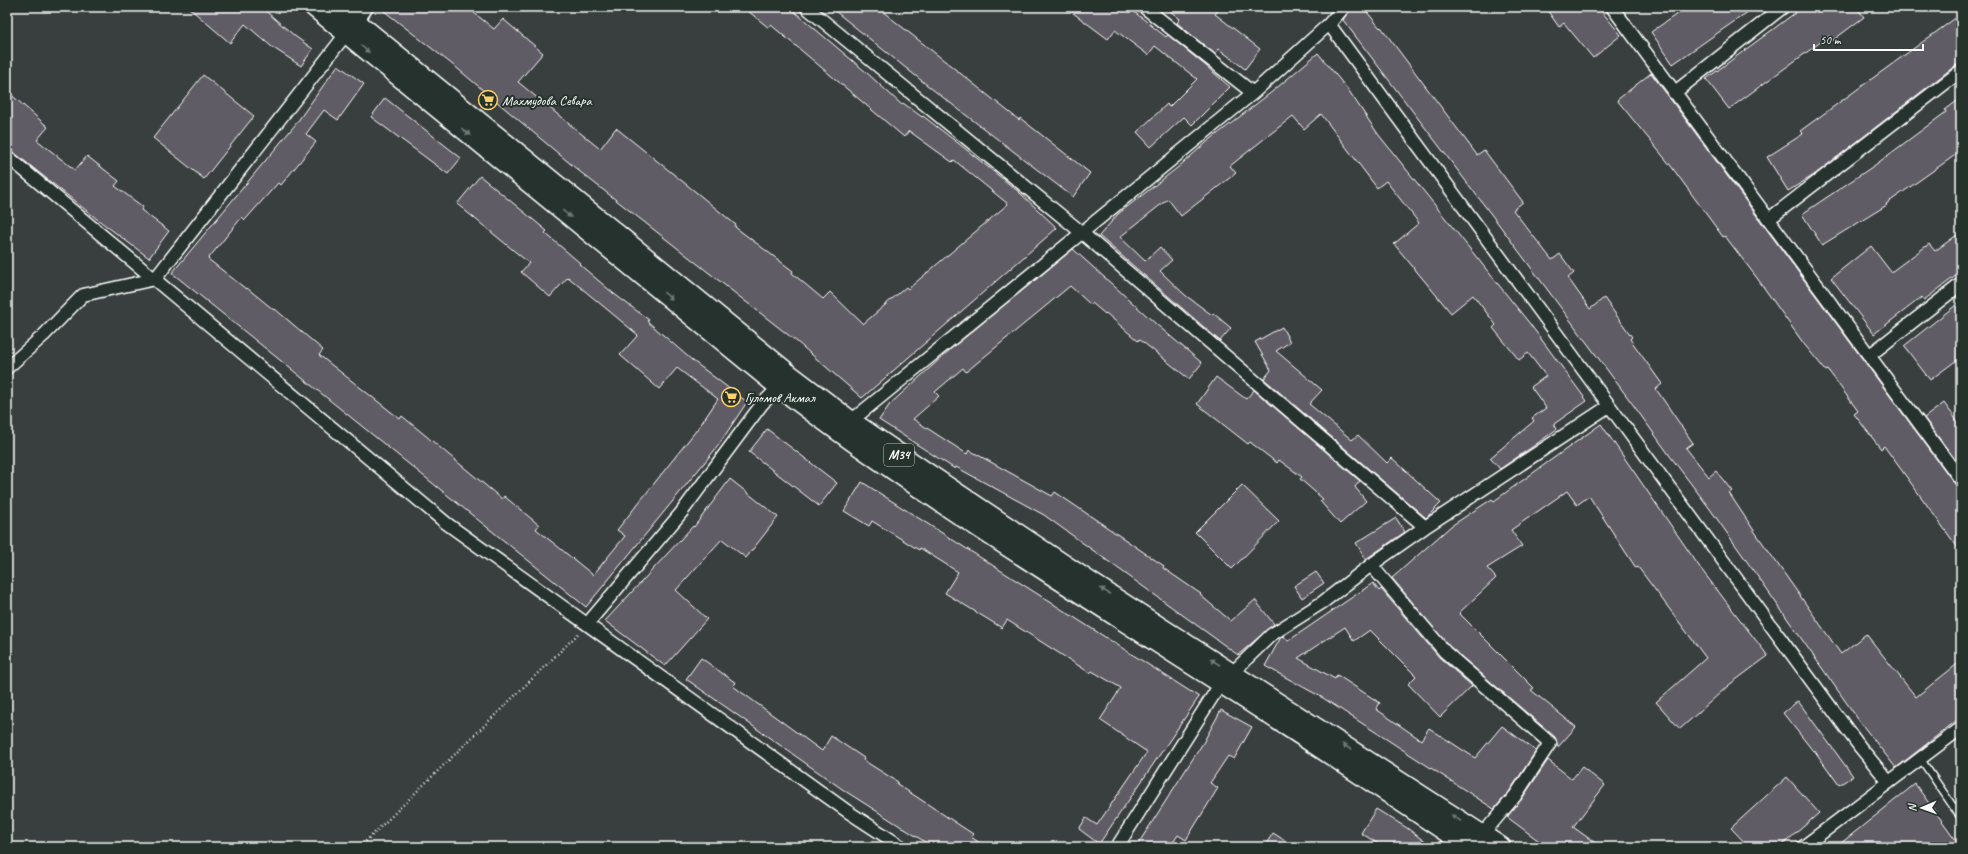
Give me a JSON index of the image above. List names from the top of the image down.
{
  "streets": {
    "main road": ["M34"]
  },
  "places": {
    "supermarket": ["Махмудова Севара", "Гуломов Акмал"]
  },
  "scale_bar": "50 m",
  "north": "left"
}
